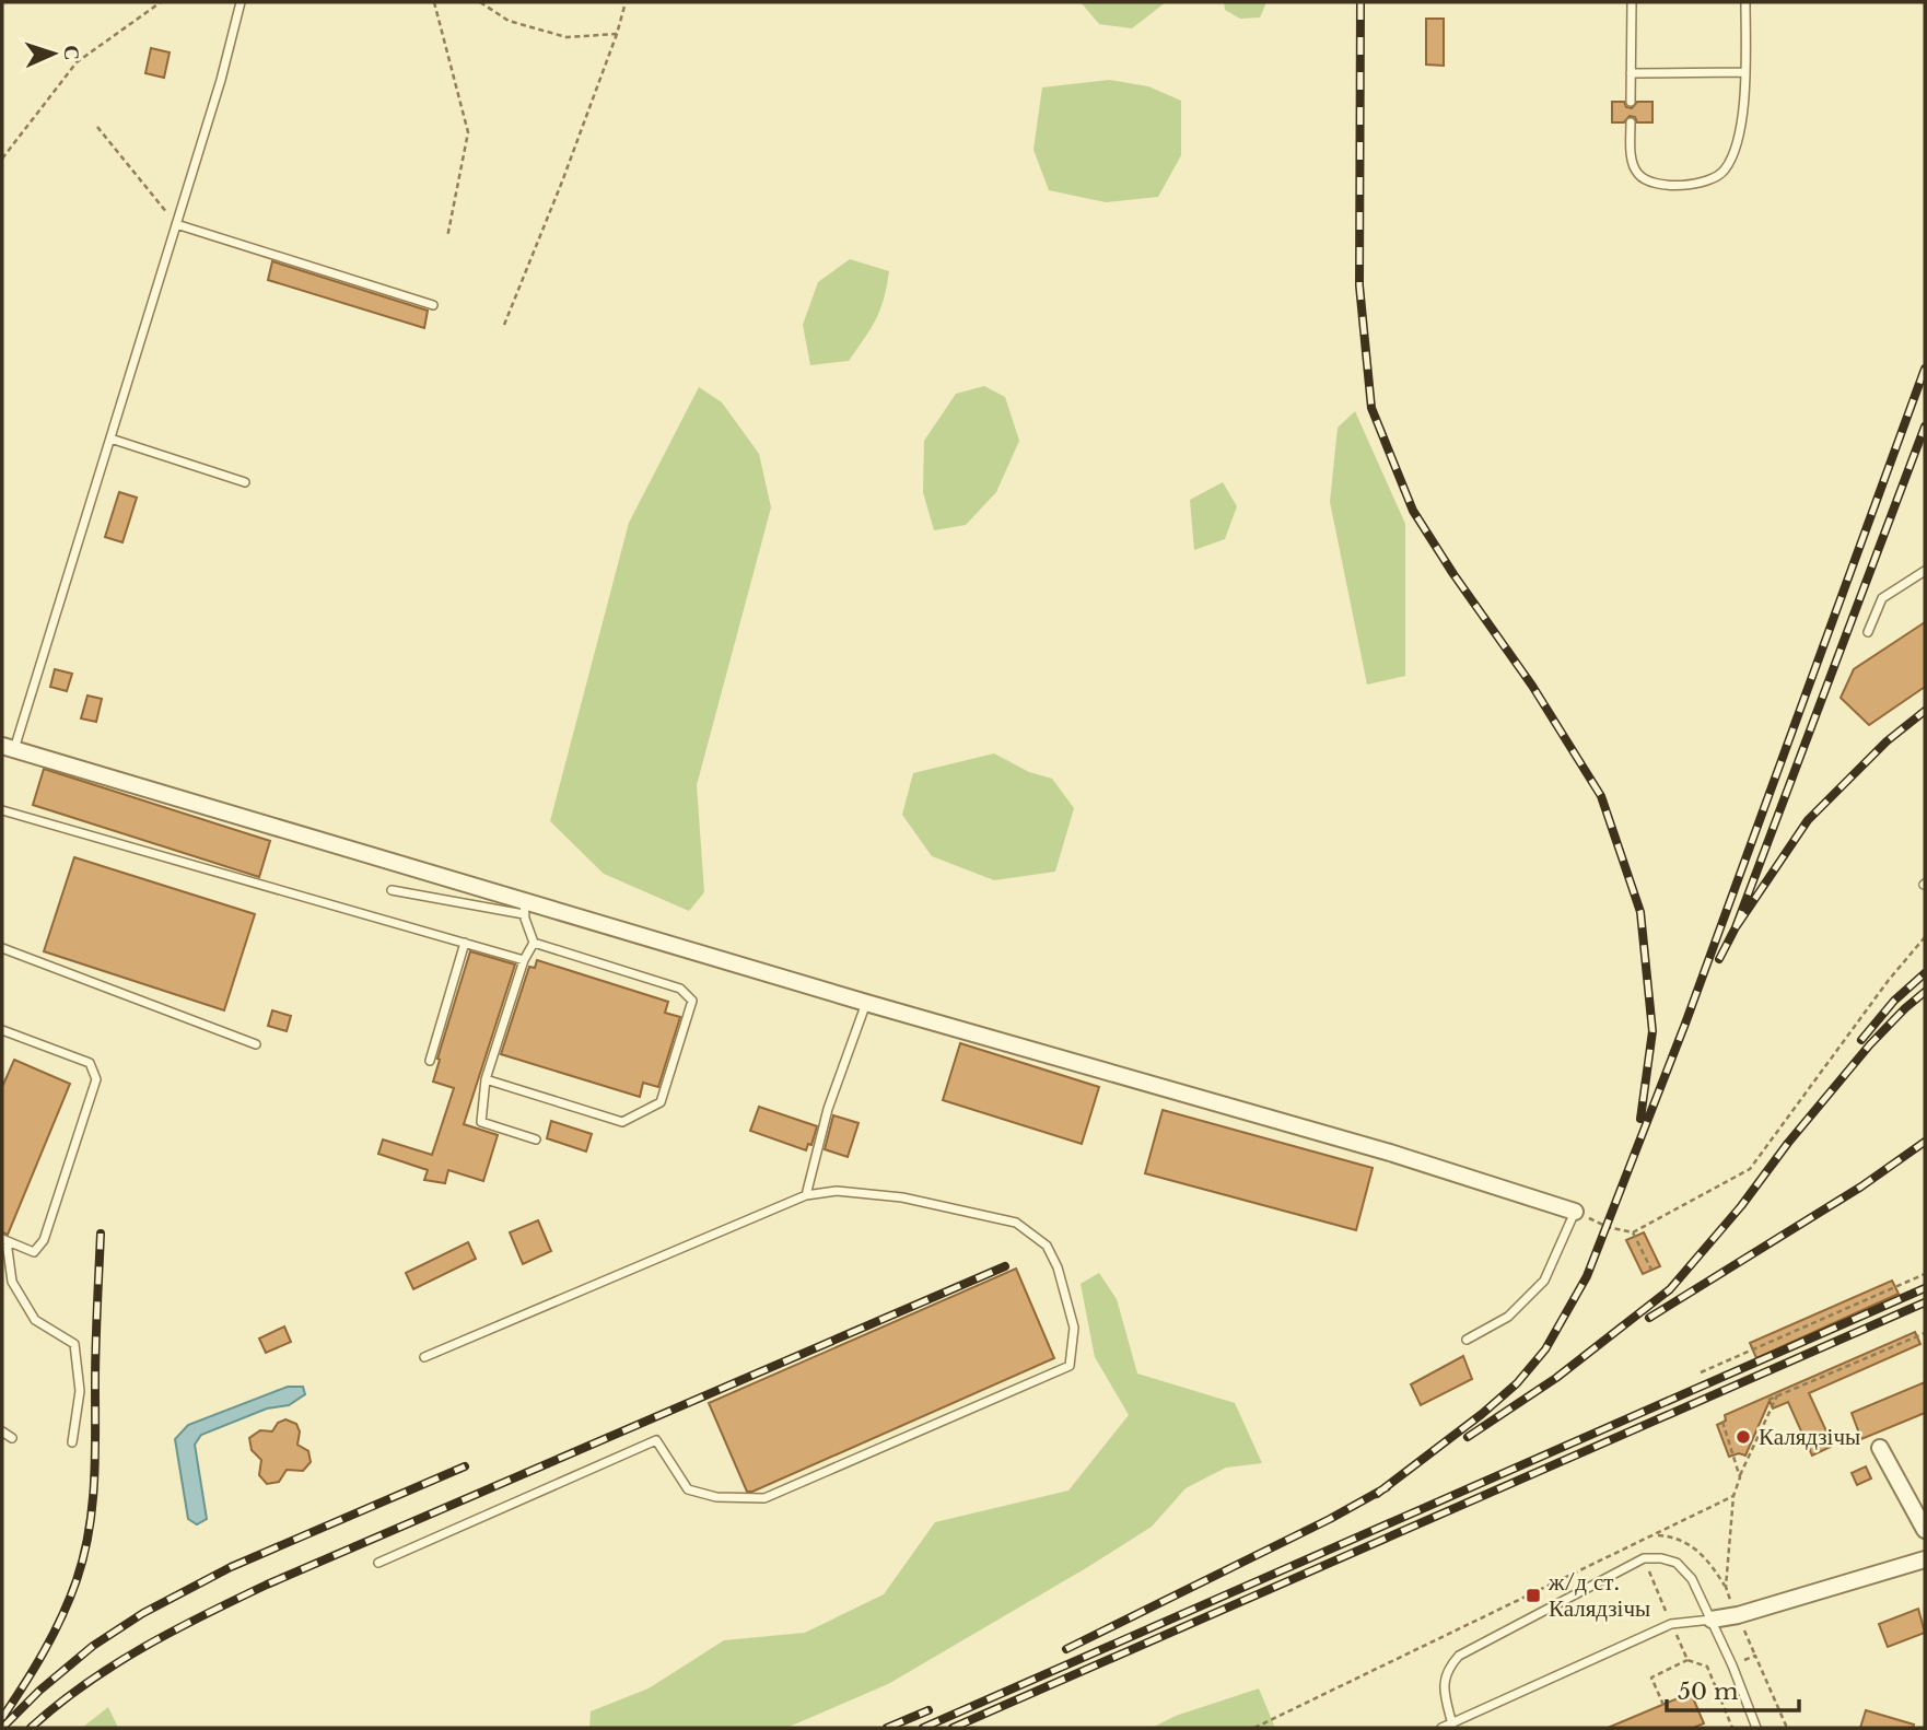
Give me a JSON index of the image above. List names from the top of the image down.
{
  "places": {
    "other": ["Калядзічы"],
    "transit": ["ж/д ст. Калядзічы"]
  },
  "scale_bar": "50 m",
  "north": "right"
}
